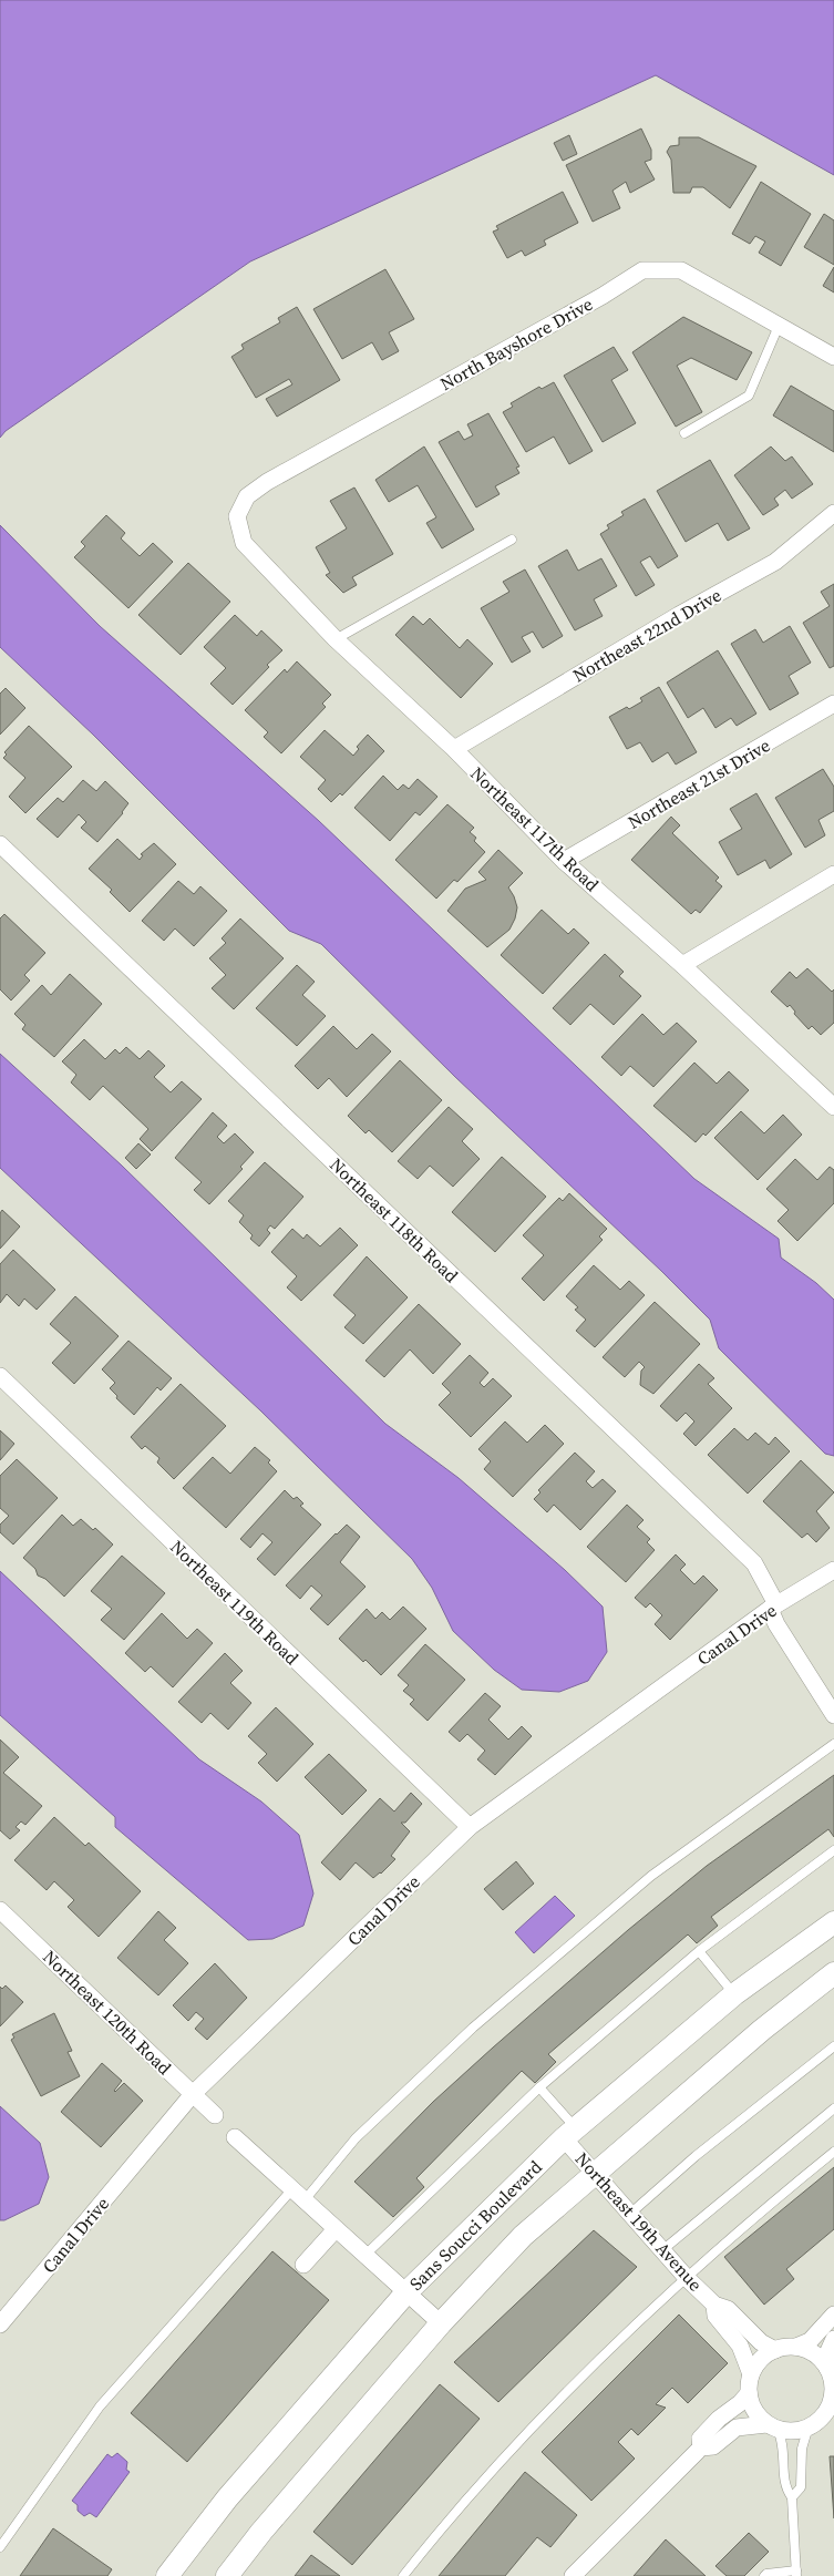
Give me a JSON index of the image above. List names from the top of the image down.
{
  "streets": {
    "street": [
      "North Bayshore Drive",
      "Northeast 22nd Drive",
      "Northeast 21st Drive",
      "Northeast 117th Road",
      "Northeast 118th Road",
      "Northeast 119th Road",
      "Canal Drive",
      "Northeast 120th Road",
      "Northeast 19th Avenue",
      "Sans Soucci Boulevard"
    ]
  },
  "crossings": [
    ["North Bayshore Drive", "Northeast 117th Road"],
    ["Northeast 22nd Drive", "Northeast 117th Road"],
    ["Northeast 21st Drive", "Northeast 117th Road"],
    ["Northeast 118th Road", "Canal Drive"],
    ["Northeast 119th Road", "Canal Drive"],
    ["Canal Drive", "Northeast 120th Road"],
    ["Northeast 19th Avenue", "Sans Soucci Boulevard"]
  ]
}
